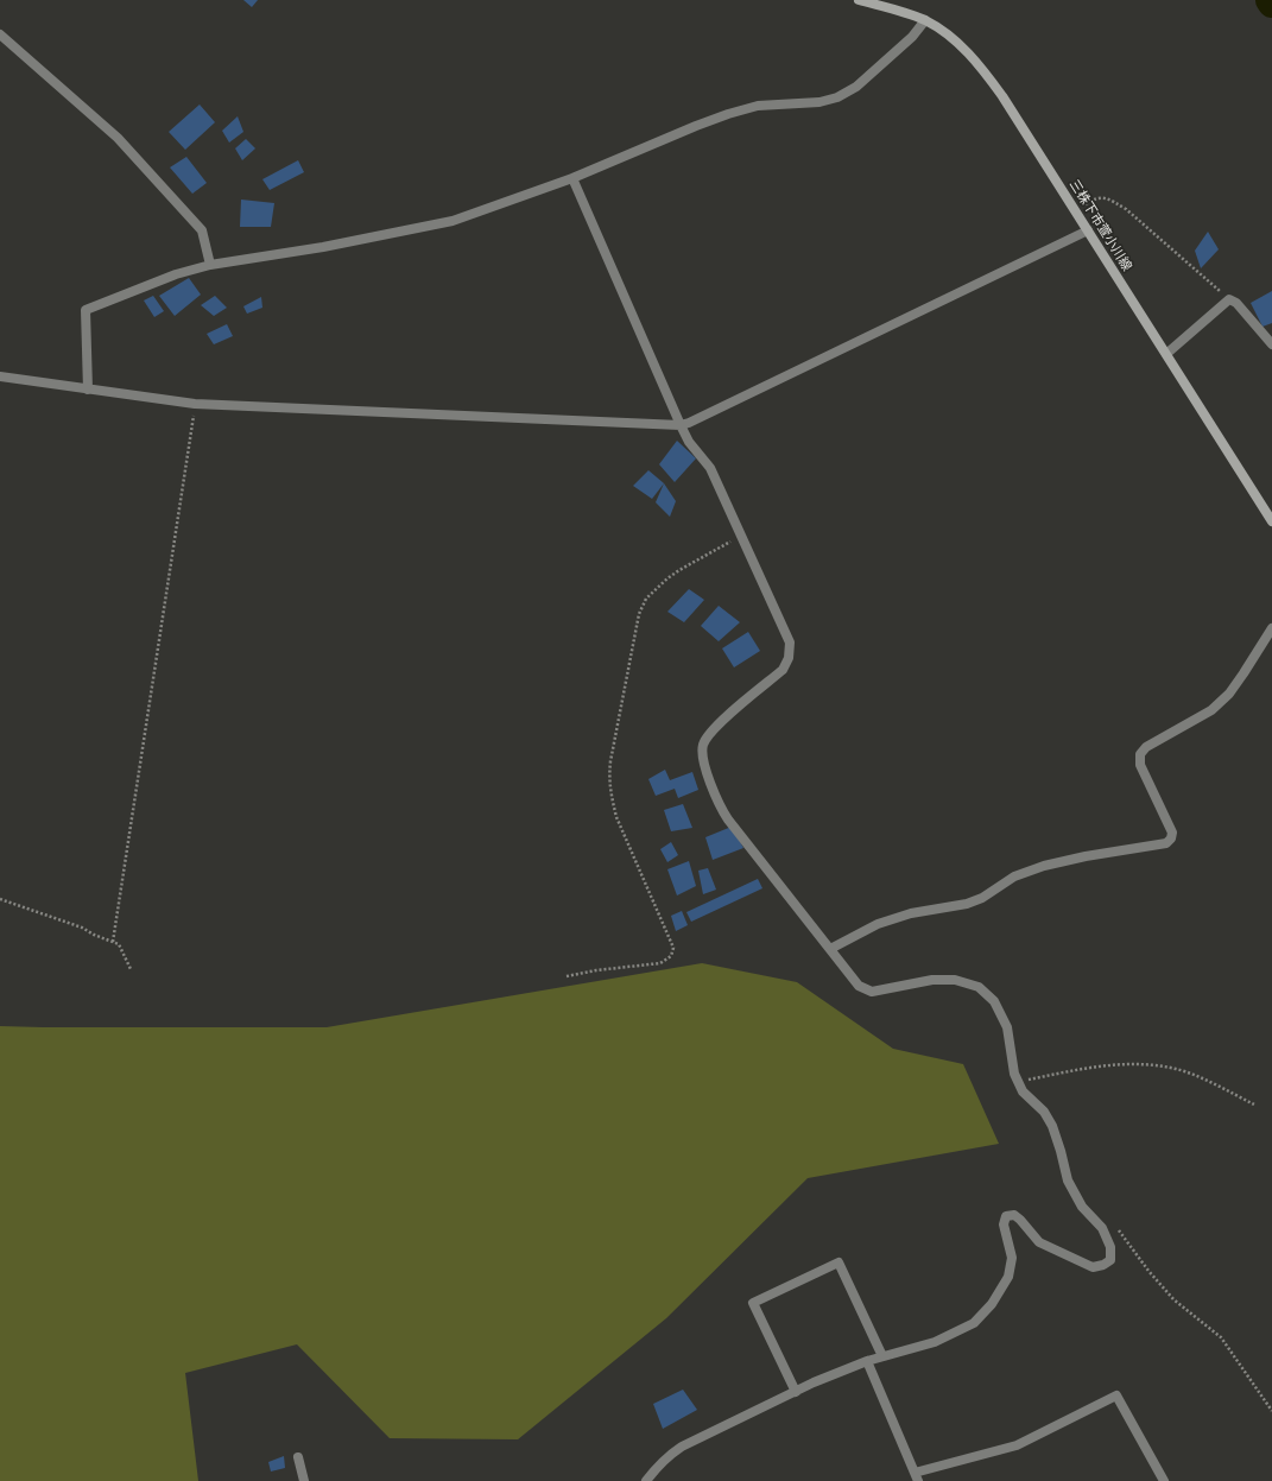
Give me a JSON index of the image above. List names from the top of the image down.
{
  "streets": {
    "main road": ["三株下市萱小川線"]
  }
}
